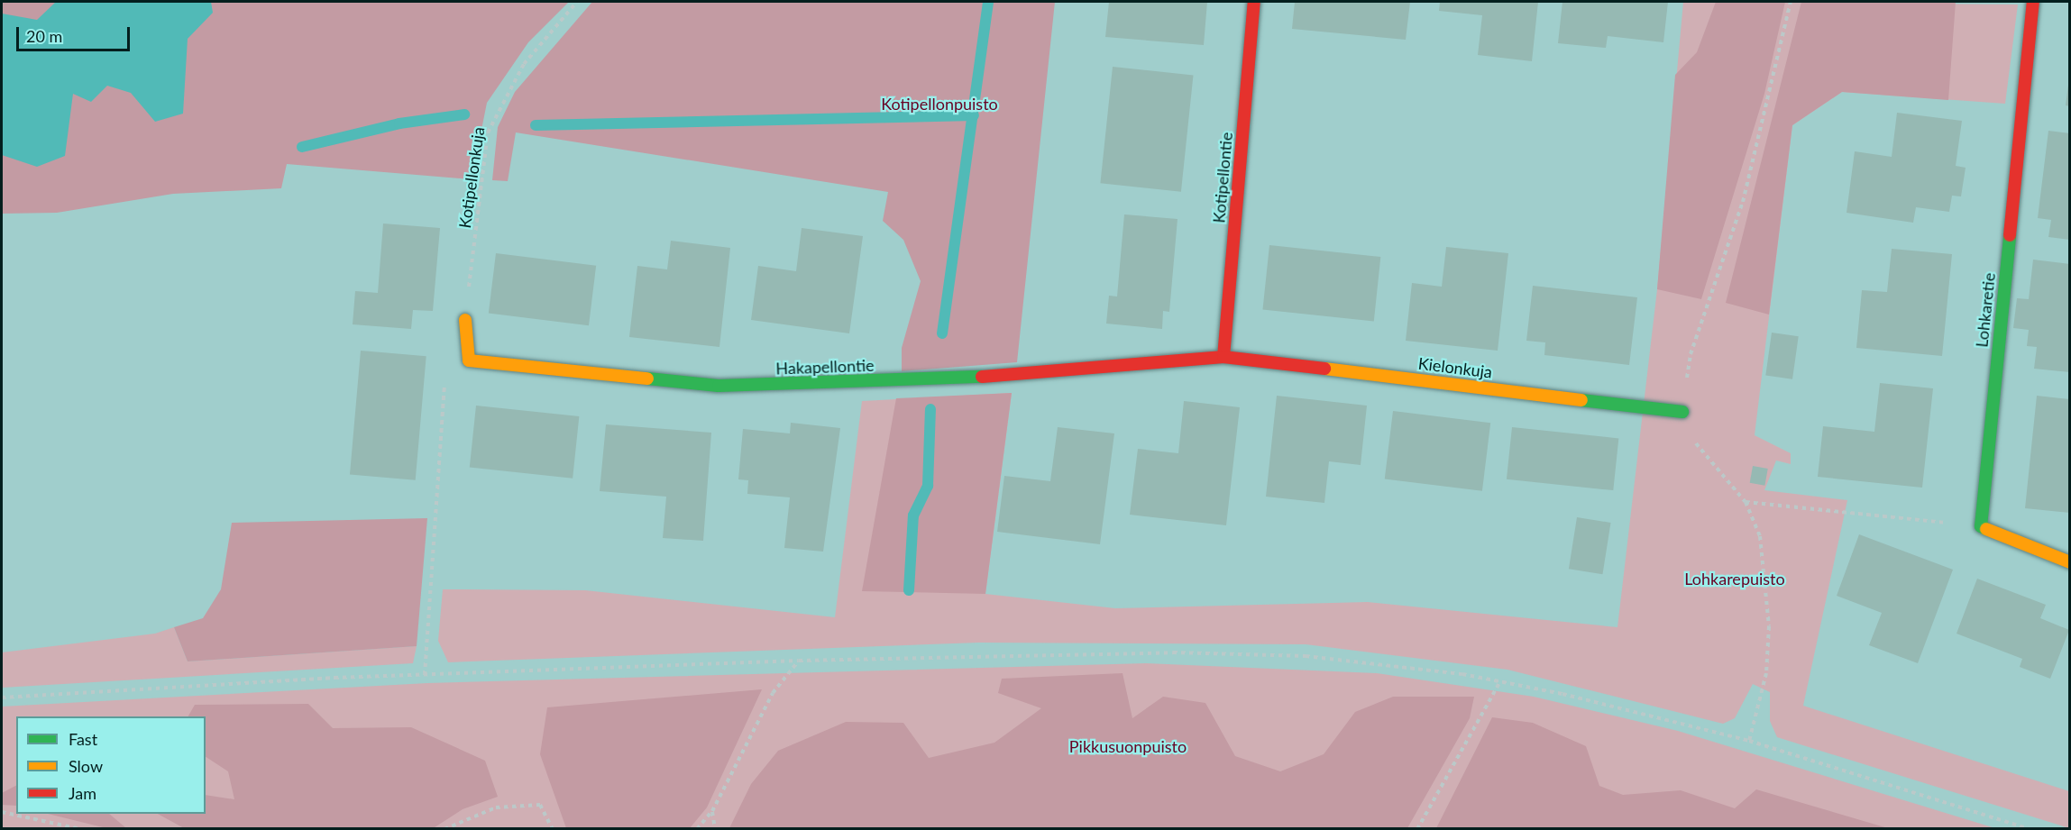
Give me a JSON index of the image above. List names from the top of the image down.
{
  "streets": {
    "street": [
      "Kotipellontie",
      "Lohkaretie",
      "Hakapellontie",
      "Kielonkuja"
    ],
    "path": ["Kotipellonkuja"]
  },
  "crossings": [
    ["Kotipellontie", "Hakapellontie"],
    ["Kotipellontie", "Kielonkuja"],
    ["Hakapellontie", "Kielonkuja"]
  ],
  "parks": ["Kotipellonpuisto", "Lohkarepuisto", "Pikkusuonpuisto"],
  "legend": ["Fast", "Slow", "Jam"],
  "scale_bar": "20 m"
}
